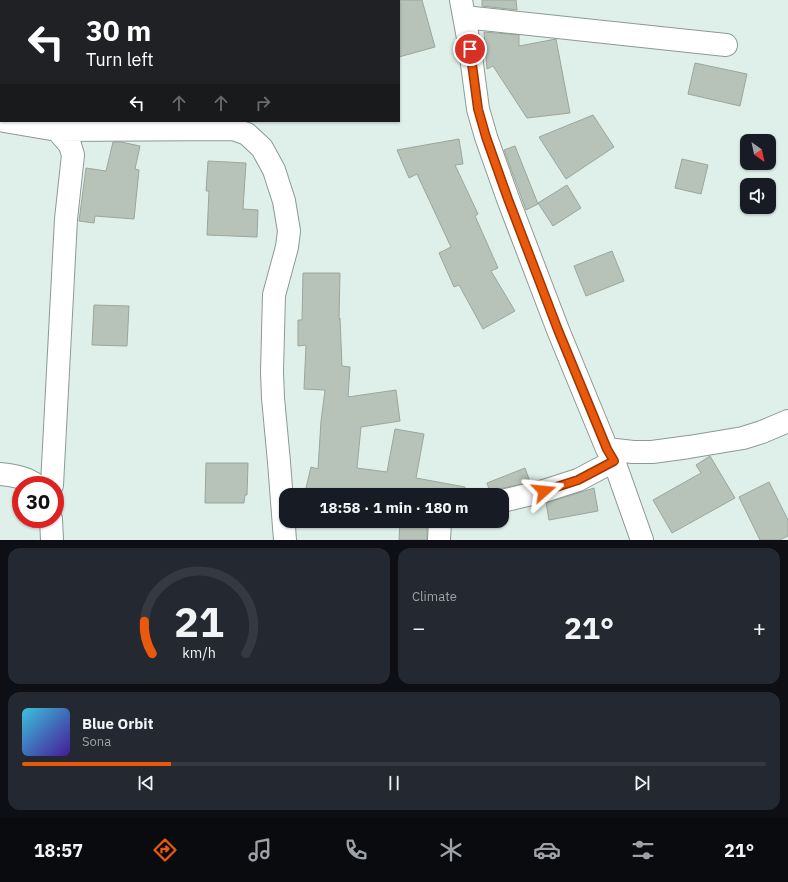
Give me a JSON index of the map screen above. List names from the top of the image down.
{
  "north": "bottom right",
  "page": {
    "turn": ["30 m", "Turn left"],
    "limit": "30",
    "trip": "18:58 · 1 min · 180 m",
    "tile": "Climate",
    "heat": ["−", "21°", "+"],
    "song": ["Blue Orbit", "Sona"],
    "tabs": ["18:57", "21°"],
    "gauge": ["21", "km/h"]
  }
}
